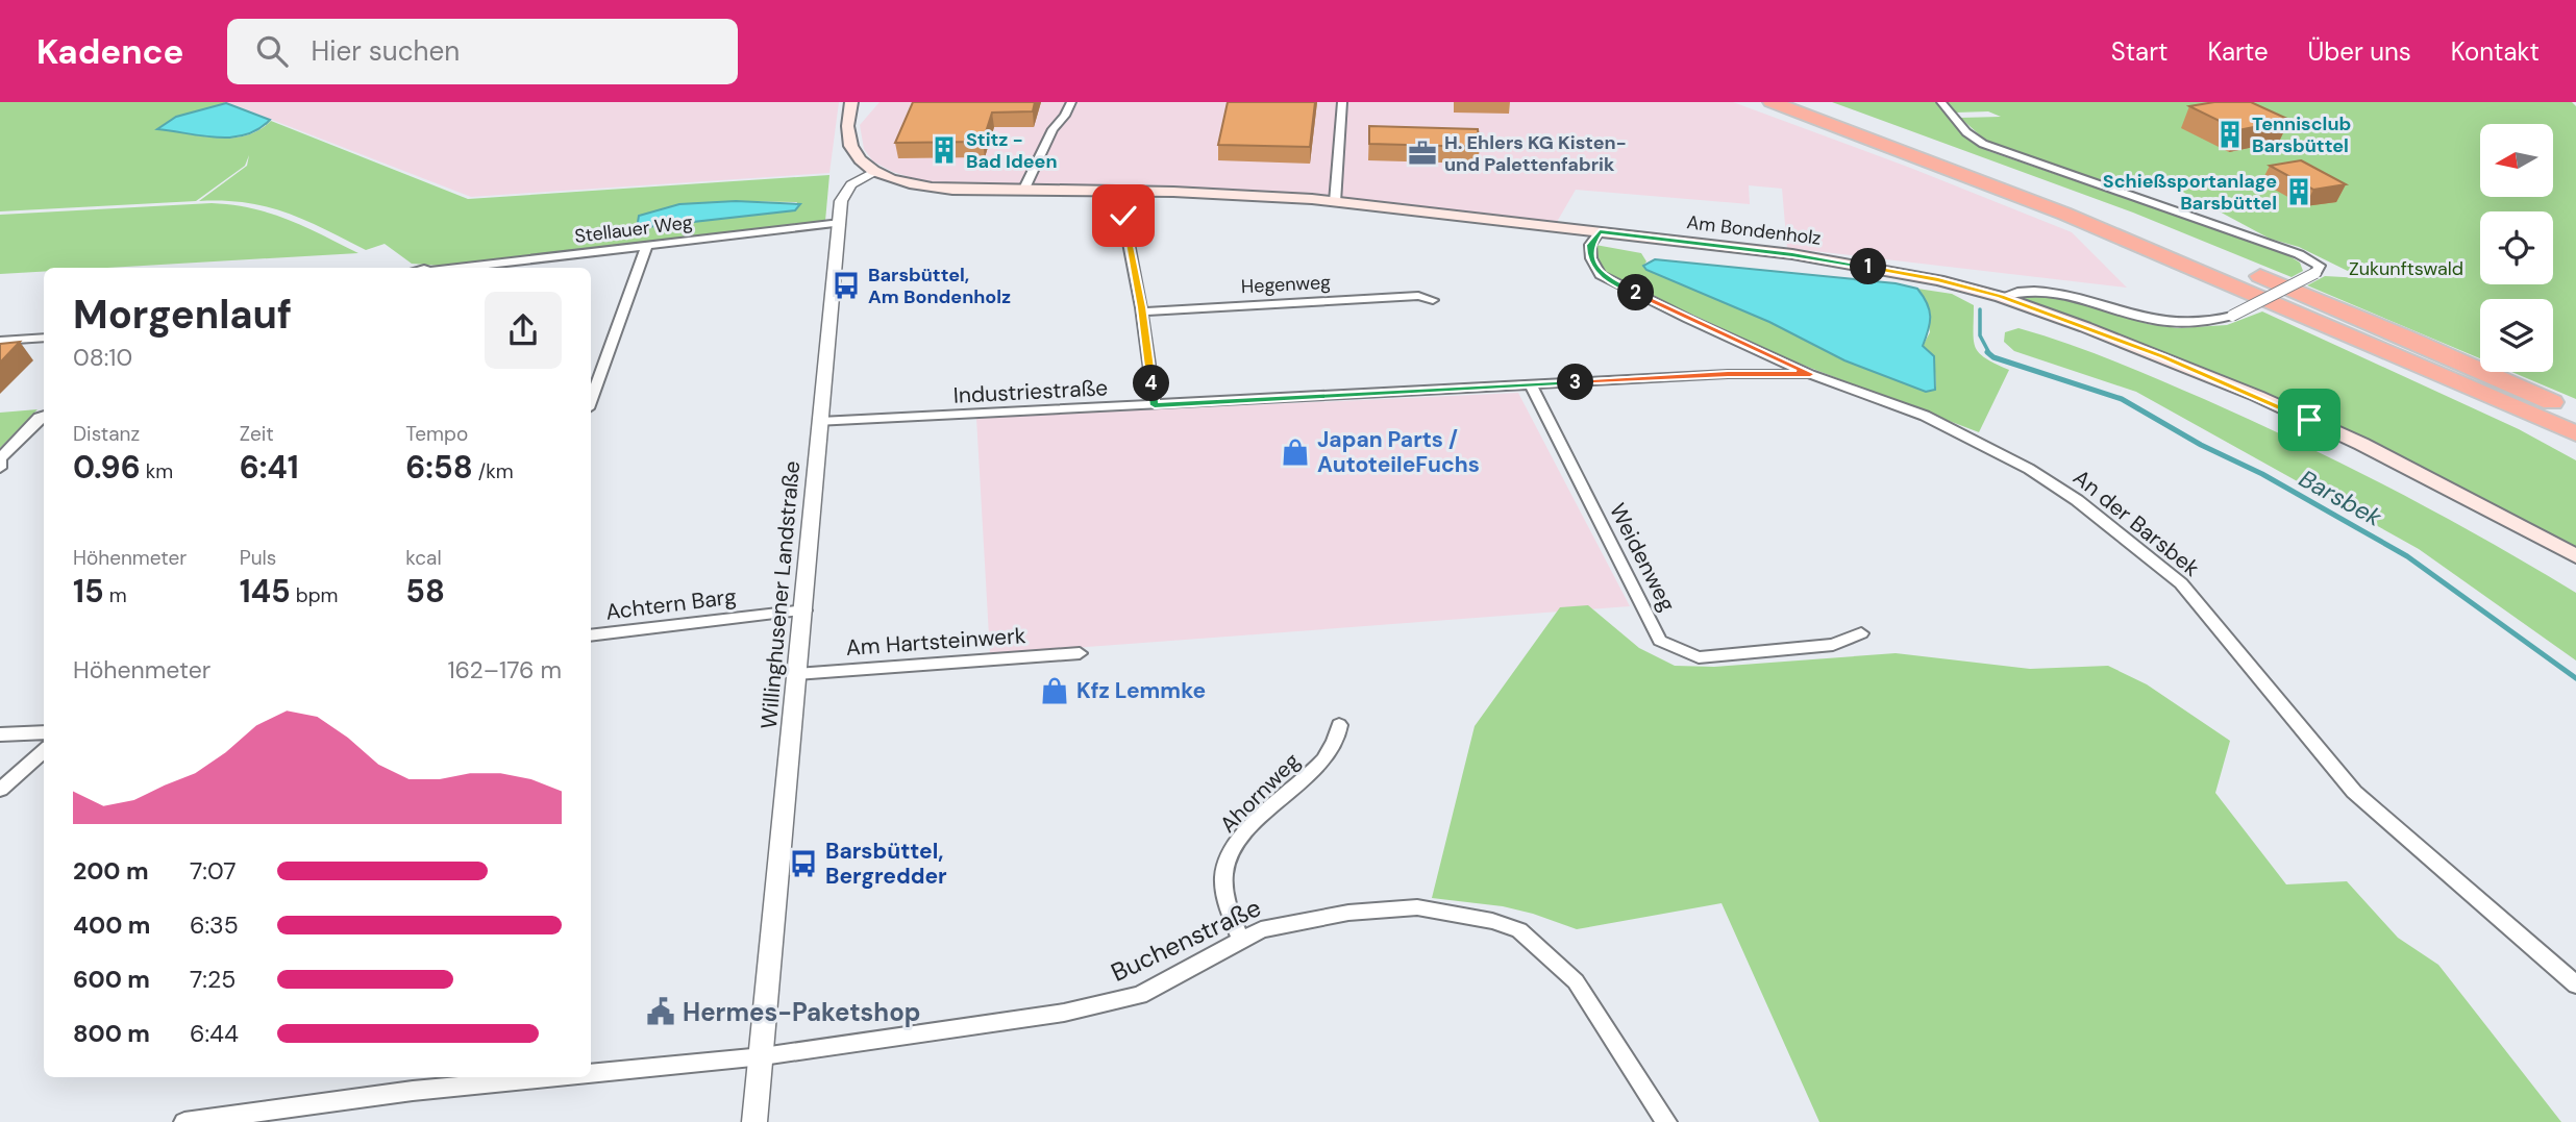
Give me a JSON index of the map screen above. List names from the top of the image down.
{
  "streets": {
    "main road": ["Am Bondenholz"],
    "street": [
      "Stellauer Weg",
      "Hegenweg",
      "Industriestraße",
      "An der Barsbek",
      "Weidenweg",
      "Willinghusener Landstraße",
      "Achtern Barg",
      "Am Hartsteinwerk",
      "Ahornweg",
      "Buchenstraße"
    ]
  },
  "crossings": [
    ["Stellauer Weg", "Willinghusener Landstraße"],
    ["Am Bondenholz", "An der Barsbek"],
    ["Am Bondenholz", "Willinghusener Landstraße"],
    ["Industriestraße", "An der Barsbek"],
    ["Industriestraße", "Weidenweg"],
    ["Industriestraße", "Willinghusener Landstraße"],
    ["Willinghusener Landstraße", "Achtern Barg"],
    ["Willinghusener Landstraße", "Am Hartsteinwerk"],
    ["Willinghusener Landstraße", "Buchenstraße"],
    ["Ahornweg", "Buchenstraße"]
  ],
  "water": ["Barsbek"],
  "parks": ["Zukunftswald"],
  "places": {
    "building": ["Tennisclub Barsbüttel", "Stitz - Bad Ideen", "Schießsportanlage Barsbüttel"],
    "office": ["H. Ehlers KG Kisten- und Palettenfabrik"],
    "bus stop": ["Barsbüttel, Am Bondenholz", "Barsbüttel, Bergredder"],
    "shop": ["Japan Parts / AutoteileFuchs", "Kfz Lemmke"],
    "public building": ["Hermes-Paketshop"]
  },
  "north": "left",
  "page": {
    "header": "Kadence",
    "search": "Hier suchen",
    "nav": [
      "Start",
      "Karte",
      "Über uns",
      "Kontakt"
    ],
    "pins": [
      "1",
      "2",
      "3",
      "4"
    ],
    "heading": ["Morgenlauf", "08:10"],
    "stats": [
      ["Distanz", "0.96 km"],
      ["Zeit", "6:41"],
      ["Tempo", "6:58 /km"],
      ["Höhenmeter", "15 m"],
      ["Puls", "145 bpm"],
      ["kcal", "58"]
    ],
    "chart": ["Höhenmeter", "162–176 m"],
    "list": [
      {
        "name": "200 m",
        "note": "7:07"
      },
      {
        "name": "400 m",
        "note": "6:35"
      },
      {
        "name": "600 m",
        "note": "7:25"
      },
      {
        "name": "800 m",
        "note": "6:44"
      }
    ]
  }
}
